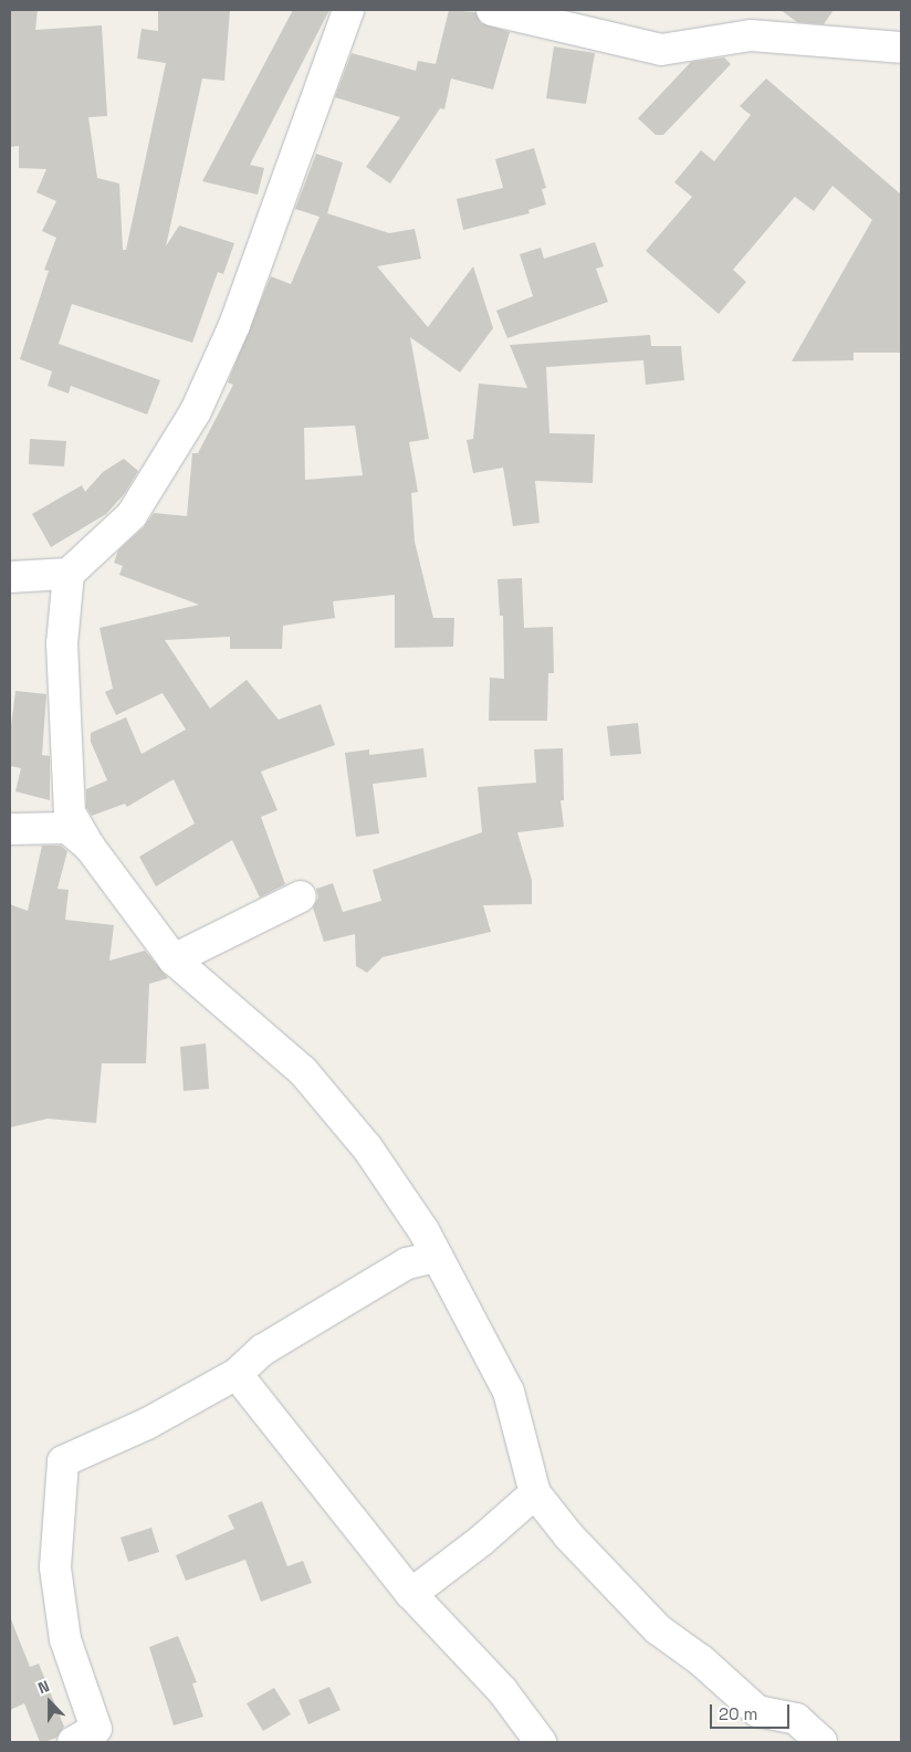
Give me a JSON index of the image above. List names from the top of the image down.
{
  "scale_bar": "20 m",
  "north": "top"
}
